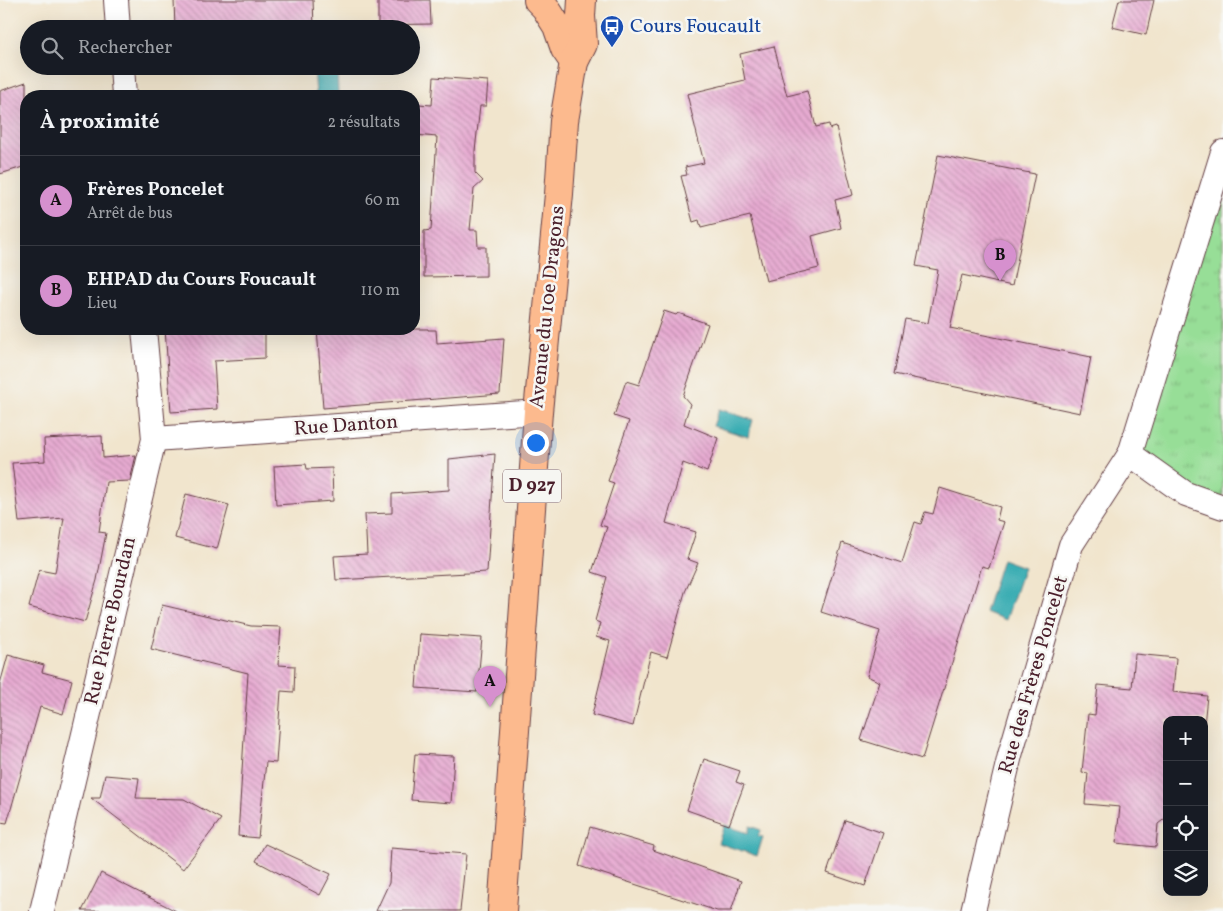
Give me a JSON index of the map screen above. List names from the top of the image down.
{
  "streets": {
    "main road": ["Avenue du 10e Dragons", "D 927"],
    "street": ["Rue Danton", "Rue Pierre Bourdan", "Rue des Frères Poncelet"]
  },
  "crossings": [
    ["Avenue du 10e Dragons", "Rue Danton"],
    ["Rue Danton", "Rue Pierre Bourdan"]
  ],
  "places": {
    "bus stop": ["Cours Foucault"]
  },
  "page": {
    "search": "Rechercher",
    "heading": ["À proximité", "2 résultats"],
    "list": [
      {
        "mark": "A",
        "name": "Frères Poncelet",
        "note": "Arrêt de bus",
        "value": "60 m"
      },
      {
        "mark": "B",
        "name": "EHPAD du Cours Foucault",
        "note": "Lieu",
        "value": "110 m"
      }
    ],
    "pins": ["B", "A"],
    "map_buttons": ["+", "−"]
  }
}
